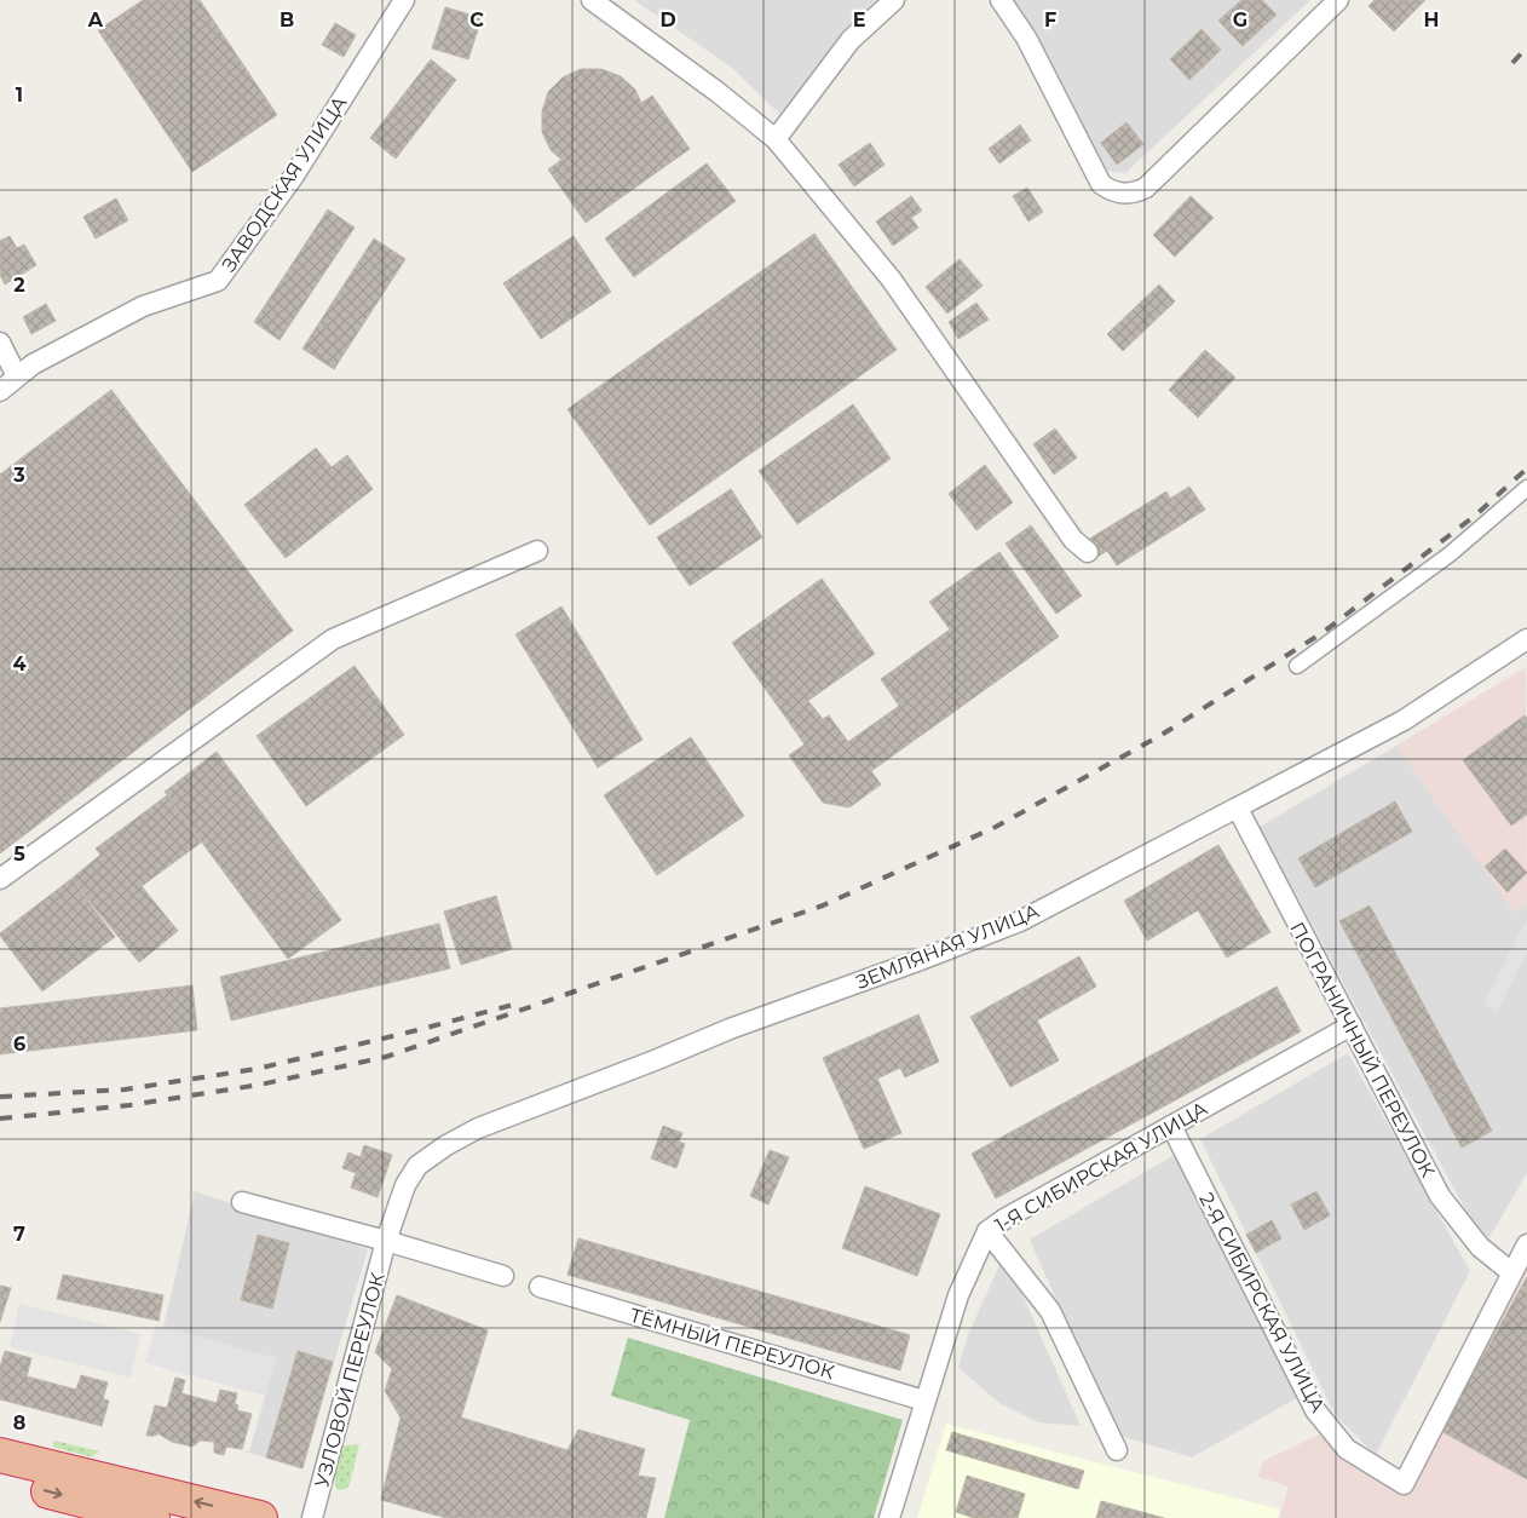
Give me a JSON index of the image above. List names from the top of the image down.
{
  "streets": {
    "street": [
      "ЗАВОДСКАЯ УЛИЦА",
      "ЗЕМЛЯНАЯ УЛИЦА",
      "ПОГРАНИЧНЫЙ ПЕРЕУЛОК",
      "1-Я СИБИРСКАЯ УЛИЦА",
      "2-Я СИБИРСКАЯ УЛИЦА",
      "ТЁМНЫЙ ПЕРЕУЛОК",
      "УЗЛОВОЙ ПЕРЕУЛОК"
    ]
  },
  "crossings": [
    ["ЗЕМЛЯНАЯ УЛИЦА", "ПОГРАНИЧНЫЙ ПЕРЕУЛОК"],
    ["ЗЕМЛЯНАЯ УЛИЦА", "УЗЛОВОЙ ПЕРЕУЛОК"],
    ["ПОГРАНИЧНЫЙ ПЕРЕУЛОК", "1-Я СИБИРСКАЯ УЛИЦА"],
    ["ПОГРАНИЧНЫЙ ПЕРЕУЛОК", "2-Я СИБИРСКАЯ УЛИЦА"],
    ["1-Я СИБИРСКАЯ УЛИЦА", "2-Я СИБИРСКАЯ УЛИЦА"],
    ["1-Я СИБИРСКАЯ УЛИЦА", "ТЁМНЫЙ ПЕРЕУЛОК"]
  ],
  "grid": {
    "columns": [
      "A",
      "B",
      "C",
      "D",
      "E",
      "F",
      "G",
      "H"
    ],
    "rows": [
      "1",
      "2",
      "3",
      "4",
      "5",
      "6",
      "7",
      "8"
    ]
  }
}
